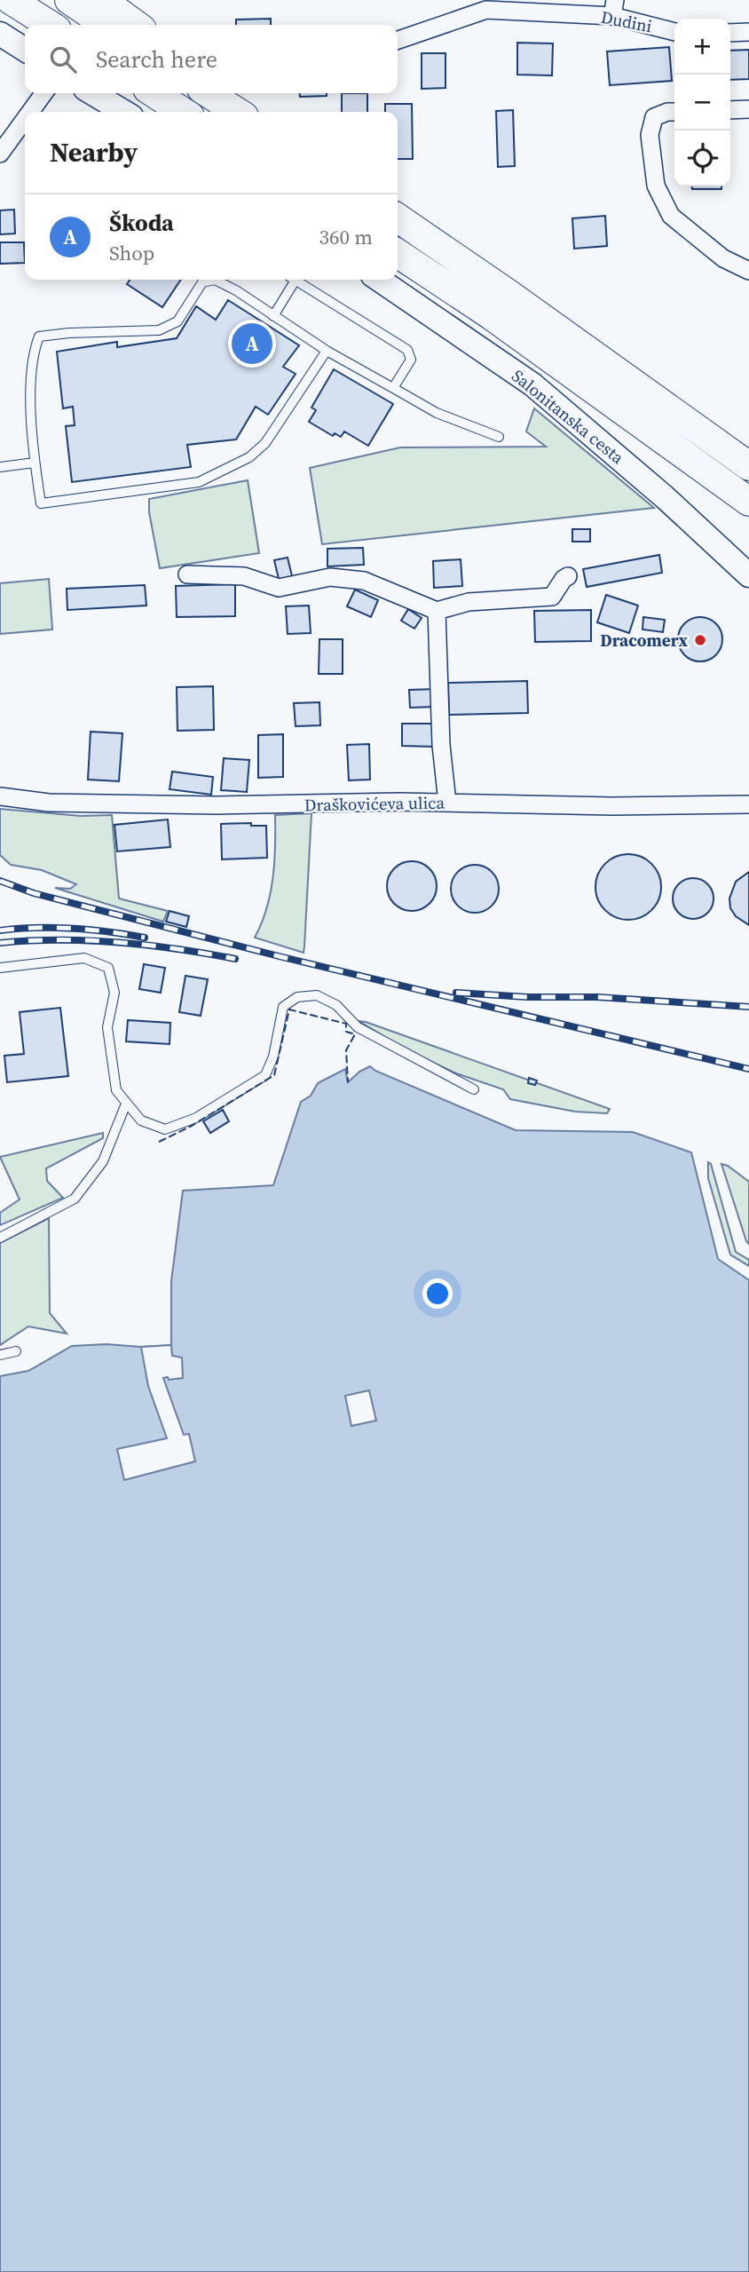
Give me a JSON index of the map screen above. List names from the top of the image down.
{
  "streets": {
    "main road": ["Salonitanska cesta"],
    "street": ["Dudini", "Draškovićeva ulica"]
  },
  "places": ["Dracomerx"],
  "page": {
    "map_buttons": ["+", "−"],
    "search": "Search here",
    "heading": "Nearby",
    "list": [
      {
        "mark": "A",
        "name": "Škoda",
        "note": "Shop",
        "value": "360 m"
      }
    ],
    "pins": "A"
  }
}
